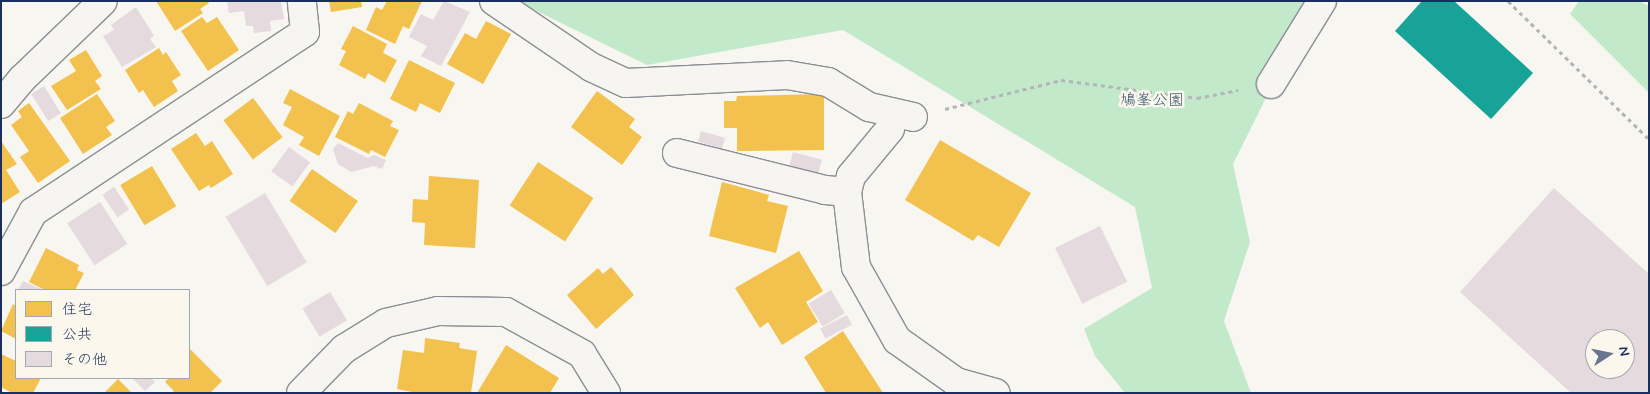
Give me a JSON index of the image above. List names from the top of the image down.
{
  "parks": ["鳩峯公園"],
  "legend": ["住宅", "公共", "その他"],
  "north": "right"
}
